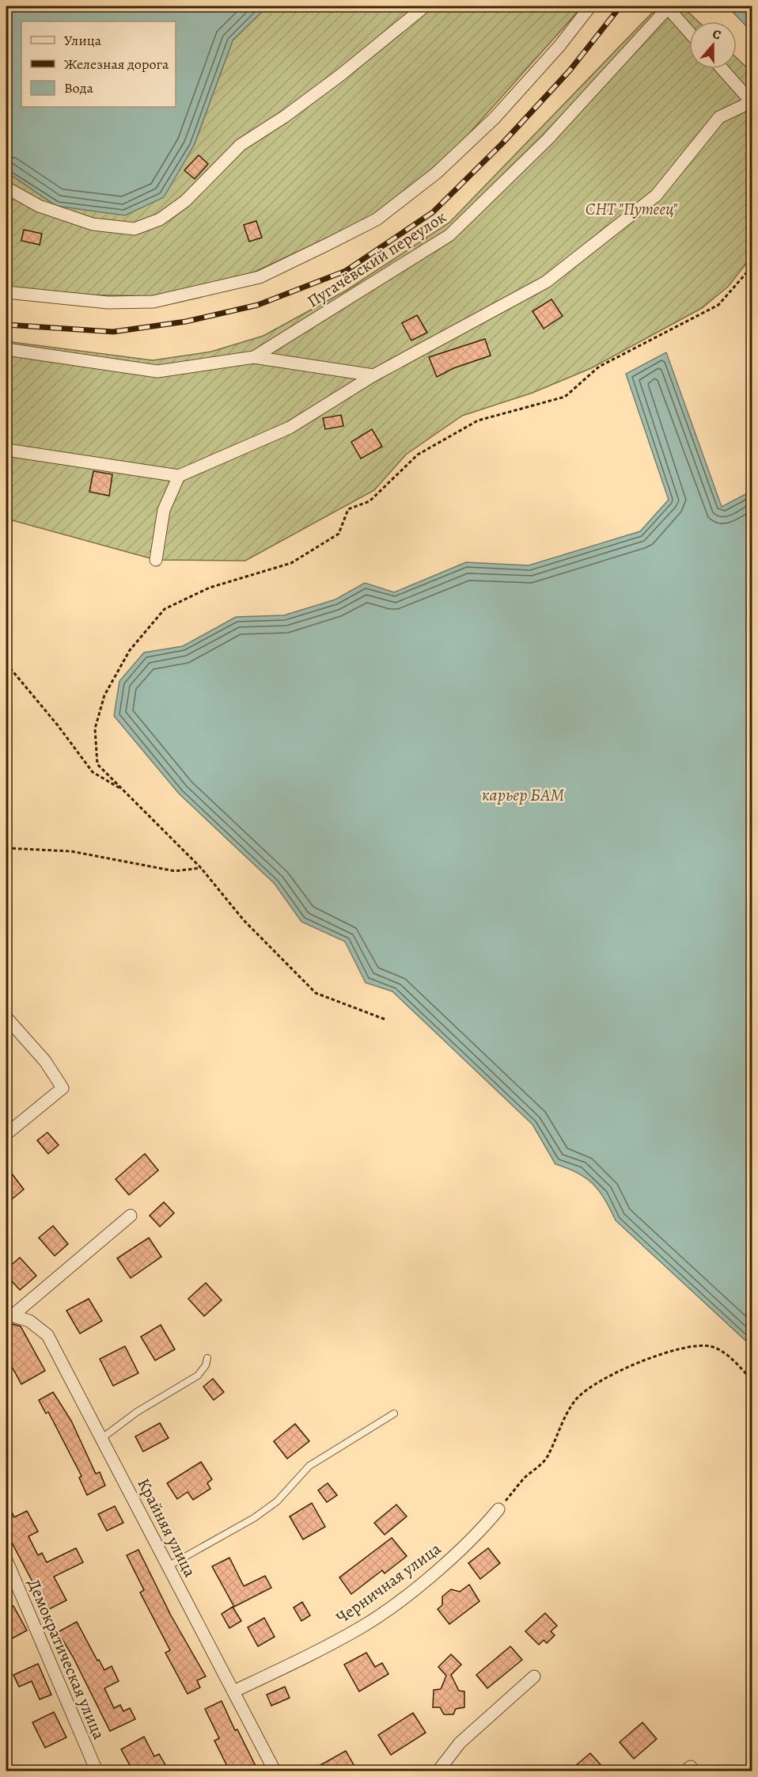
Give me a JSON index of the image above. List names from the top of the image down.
{
  "streets": {
    "street": [
      "Пугачёвский переулок",
      "Крайняя улица",
      "Черничная улица",
      "Демократическая улица"
    ]
  },
  "crossings": [
    ["Крайняя улица", "Черничная улица"]
  ],
  "water": ["карьер БАМ"],
  "parks": ["СНТ \"Путеец\""],
  "legend": ["Улица", "Железная дорога", "Вода"],
  "north": "top"
}
